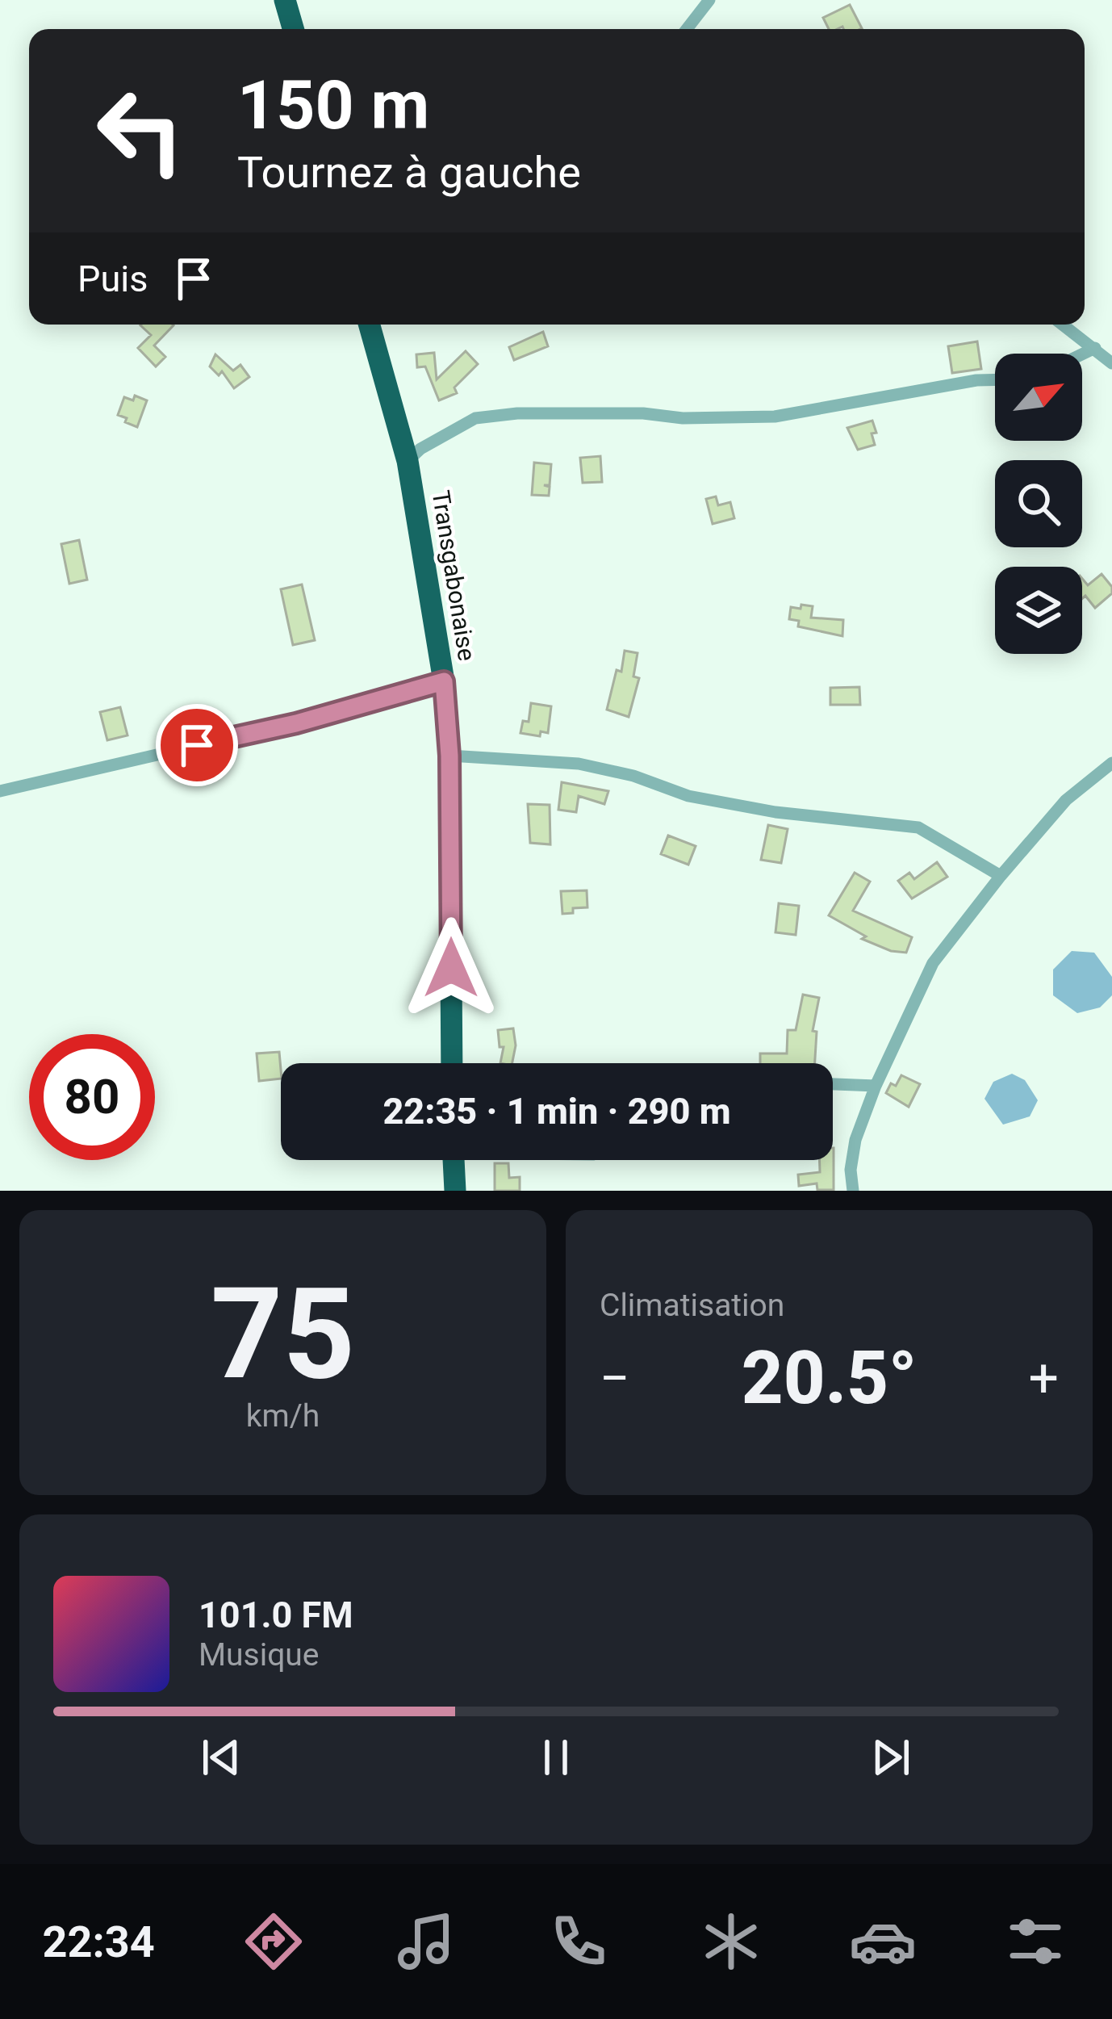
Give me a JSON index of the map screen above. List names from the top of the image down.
{
  "streets": {
    "highway": ["Transgabonaise"]
  },
  "north": "top right",
  "page": {
    "turn": ["150 m", "Tournez à gauche"],
    "then": "Puis",
    "limit": "80",
    "trip": "22:35 · 1 min · 290 m",
    "tile": [
      ["75", "km/h"],
      "Climatisation"
    ],
    "heat": ["−", "20.5°", "+"],
    "song": ["101.0 FM", "Musique"],
    "tabs": "22:34"
  }
}
